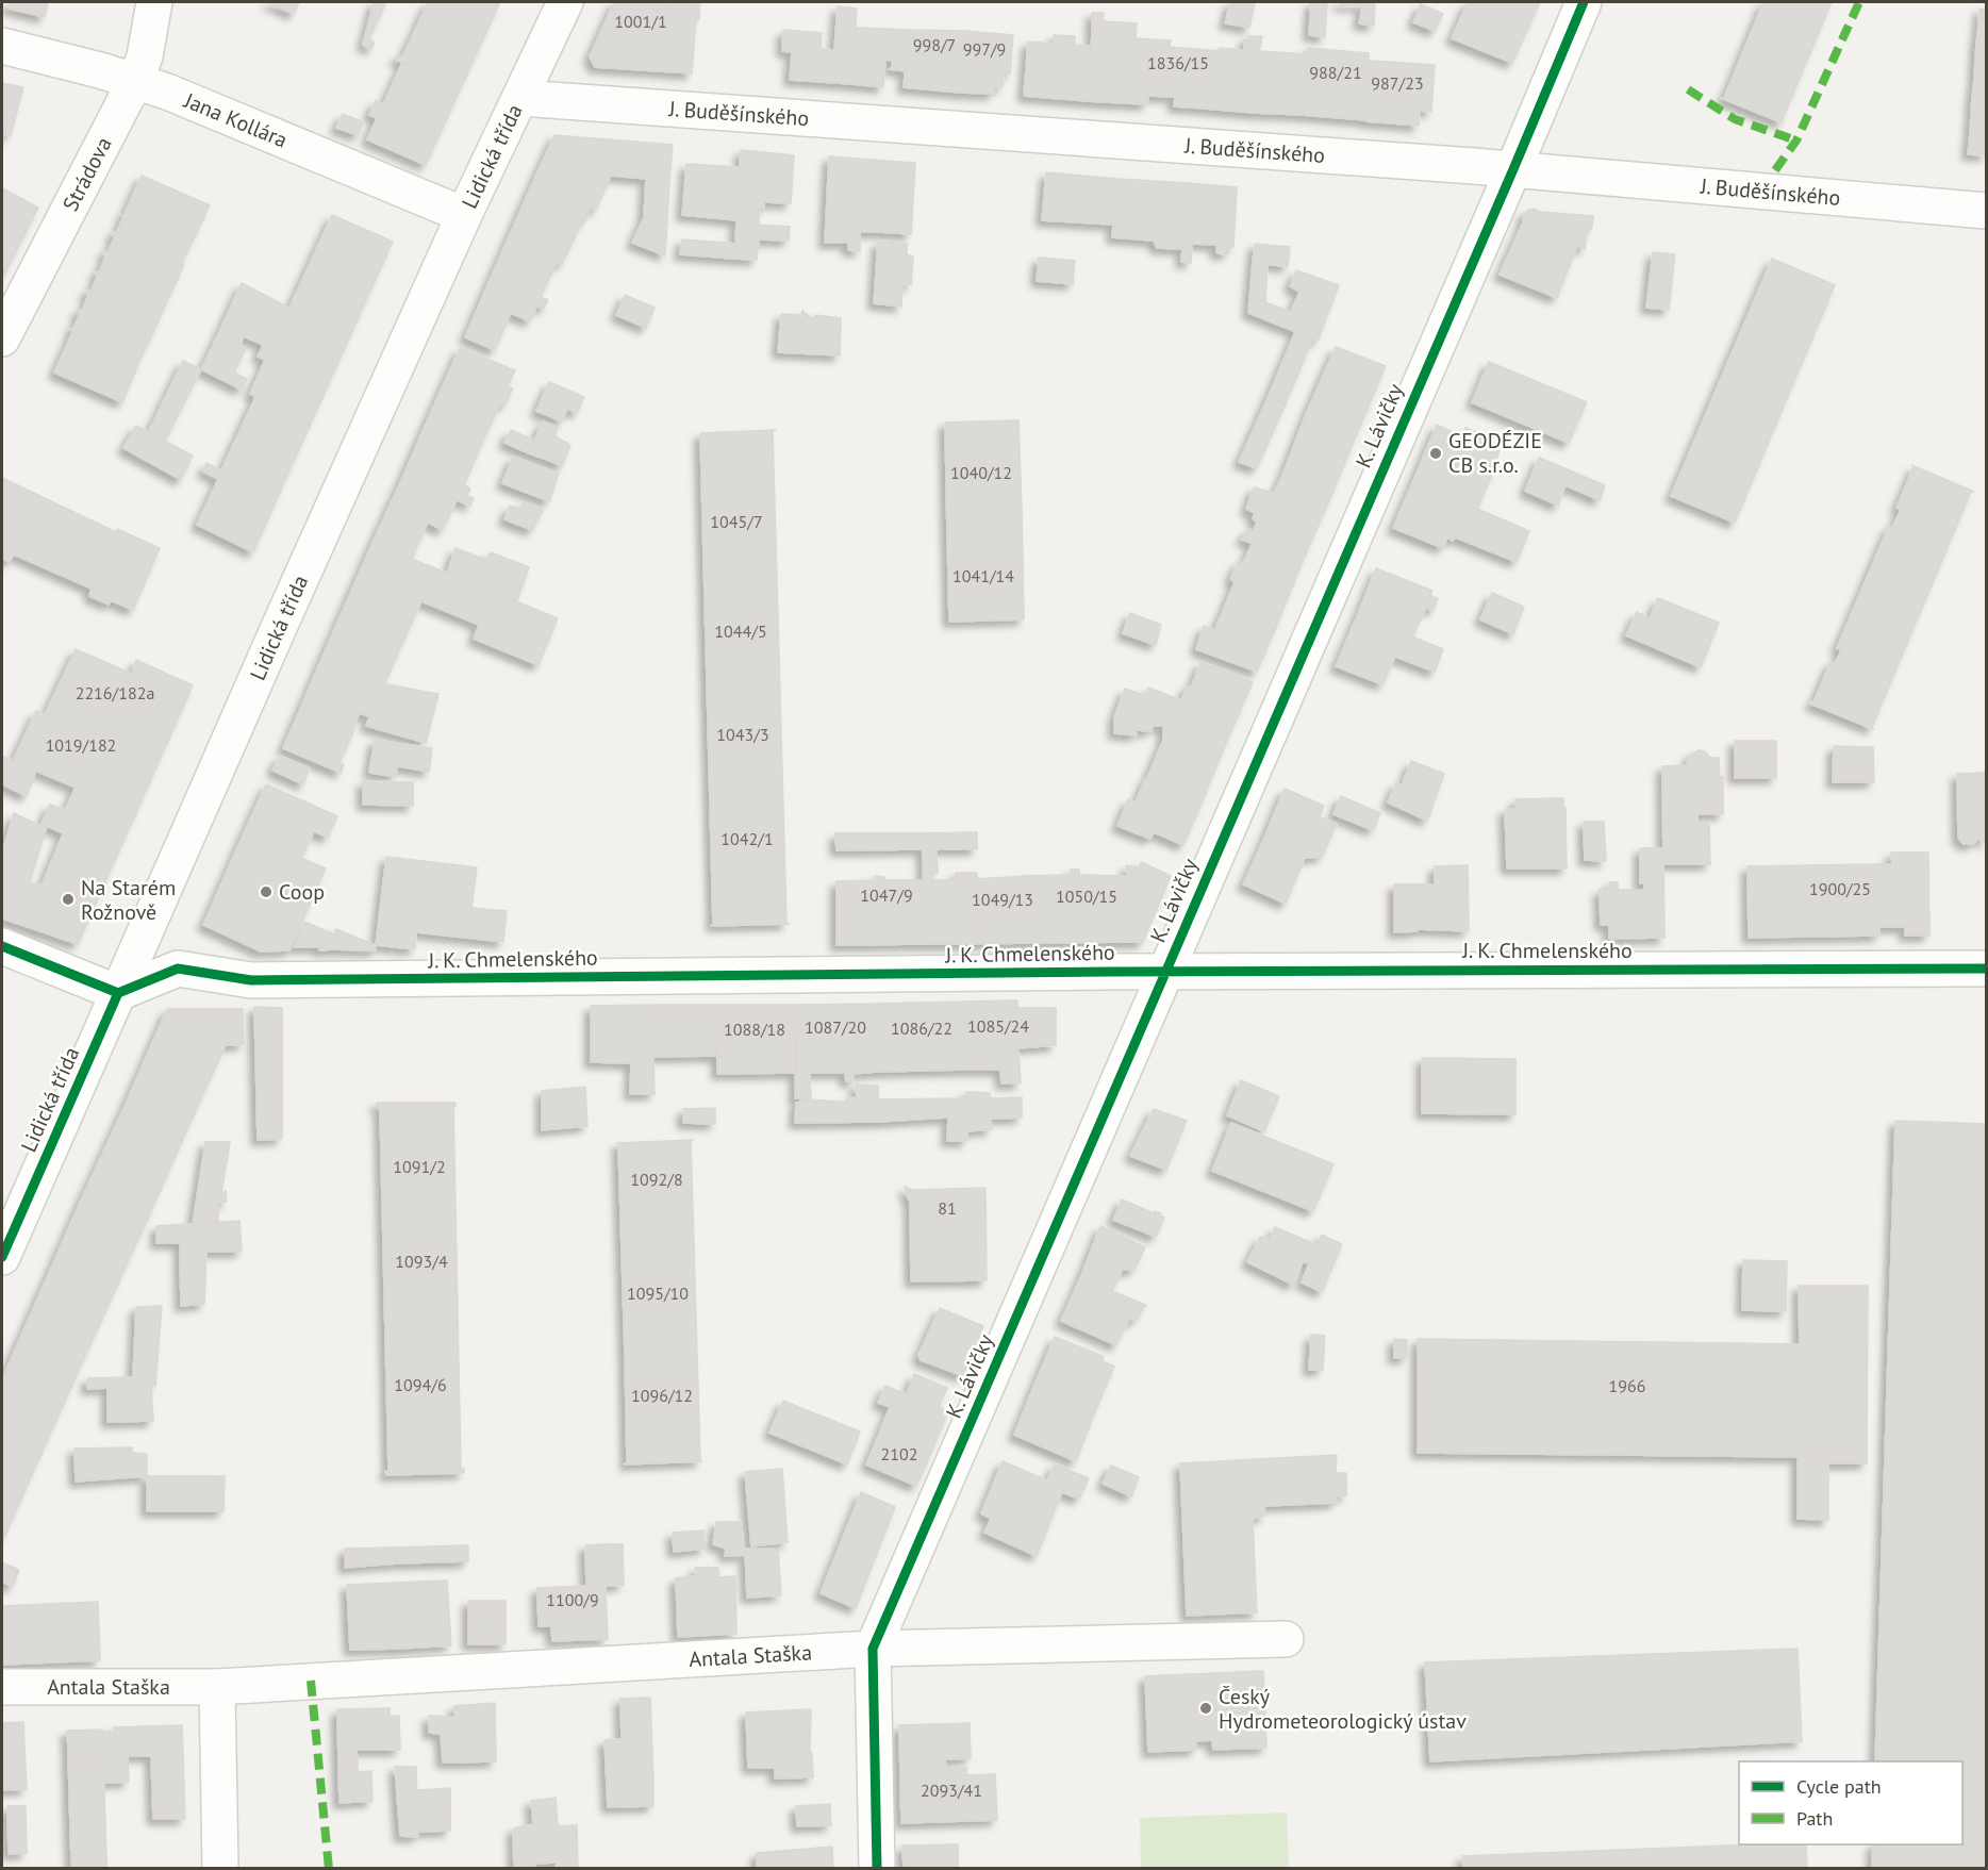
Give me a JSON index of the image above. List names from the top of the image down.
{
  "streets": {
    "street": [
      "J. Buděšínského",
      "Jana Kollára",
      "Lidická třída",
      "Strádova",
      "K. Lávičky",
      "J. K. Chmelenského",
      "Antala Staška"
    ]
  },
  "crossings": [
    ["J. Buděšínského", "Lidická třída"],
    ["J. Buděšínského", "K. Lávičky"],
    ["Jana Kollára", "Lidická třída"],
    ["Jana Kollára", "Strádova"],
    ["Lidická třída", "J. K. Chmelenského"],
    ["K. Lávičky", "J. K. Chmelenského"],
    ["K. Lávičky", "Antala Staška"]
  ],
  "places": [
    "GEODÉZIE CB s.r.o.",
    "Coop",
    "Na Starém Rožnově",
    "Český Hydrometeorologický ústav"
  ],
  "house_numbers": [
    "1001/1",
    "998/7",
    "997/9",
    "1836/15",
    "988/21",
    "987/23",
    "1040/12",
    "1045/7",
    "1041/14",
    "1044/5",
    "2216/182a",
    "1043/3",
    "1019/182",
    "1042/1",
    "1900/25",
    "1047/9",
    "1050/15",
    "1049/13",
    "1085/24",
    "1087/20",
    "1086/22",
    "1088/18",
    "1091/2",
    "1092/8",
    "81",
    "1093/4",
    "1095/10",
    "1094/6",
    "1966",
    "1096/12",
    "2102",
    "1100/9",
    "2093/41"
  ],
  "legend": ["Cycle path", "Path"]
}
